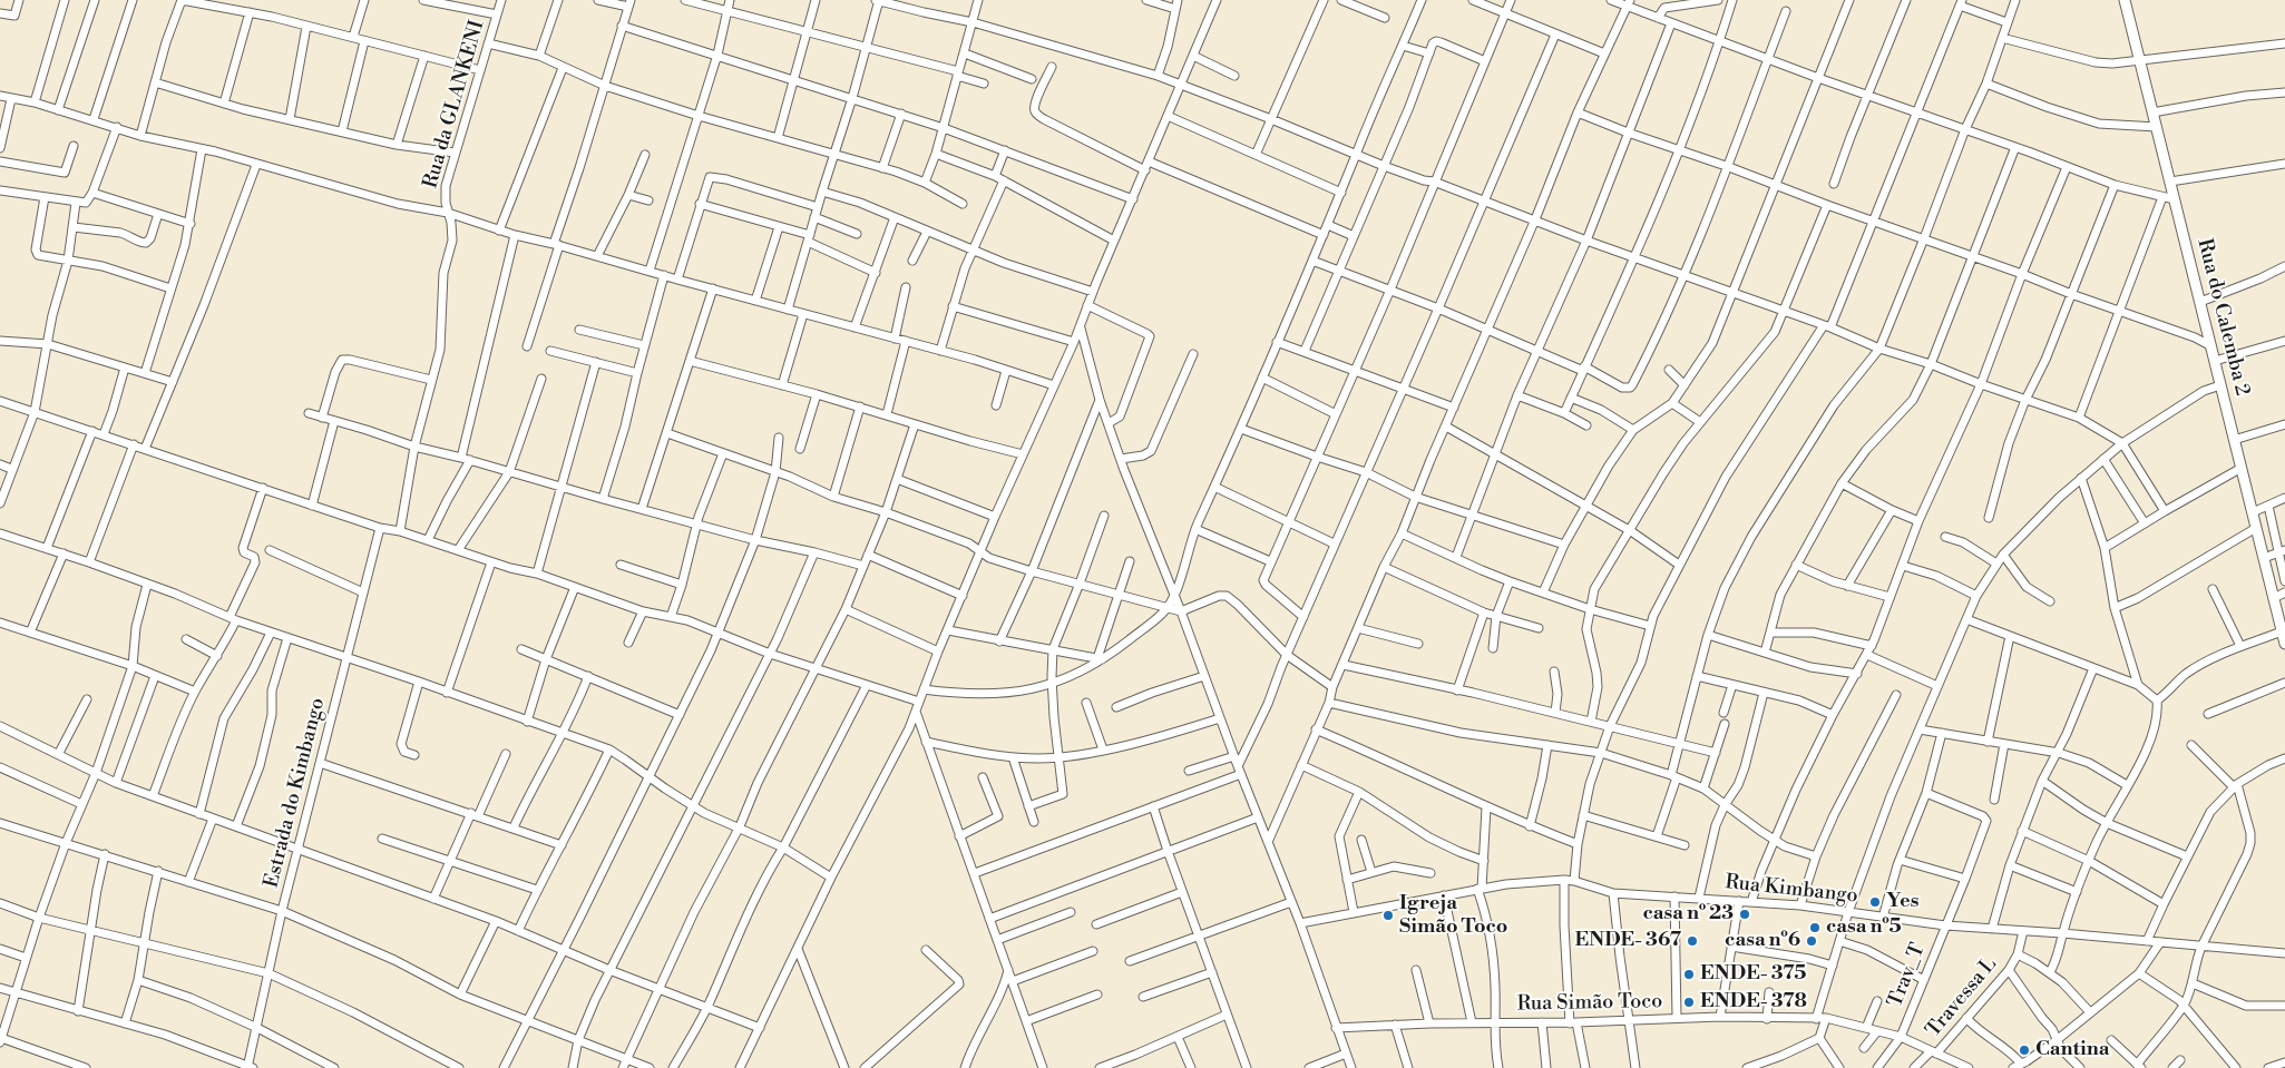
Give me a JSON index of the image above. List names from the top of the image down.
{
  "streets": {
    "main road": ["Rua do Calemba 2"],
    "street": [
      "Rua da GLANKENI",
      "Estrada do Kimbango",
      "Rua Kimbango",
      "Trav_T",
      "Travessa L",
      "Rua Simão Toco"
    ]
  },
  "crossings": [
    ["Rua Kimbango", "Trav_T"],
    ["Rua Kimbango", "Travessa L"],
    ["Trav_T", "Rua Simão Toco"],
    ["Travessa L", "Rua Simão Toco"]
  ],
  "places": [
    "Yes",
    "casa nº 23",
    "Igreja Simão Toco",
    "casa nº5",
    "ENDE- 367",
    "casa nº6",
    "ENDE- 375",
    "ENDE- 378",
    "Cantina"
  ]
}
